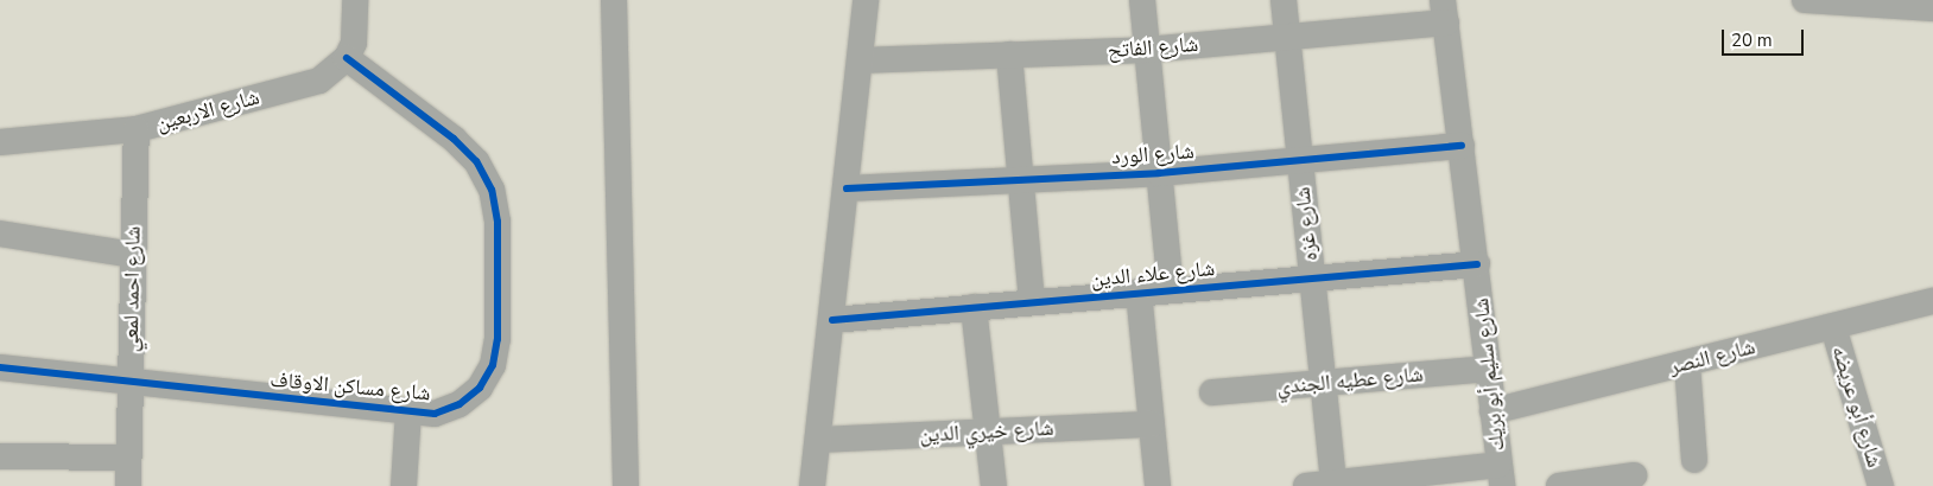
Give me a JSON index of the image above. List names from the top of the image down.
{
  "streets": {
    "street": [
      "شارع الفاتح",
      "شارع الاربعين",
      "شارع الورد",
      "شارع غزه",
      "شارع علاء الدين",
      "شارع احمد لمعي",
      "شارع النصر",
      "شارع سليم أبو بريك",
      "شارع عطيه الجندي",
      "شارع مساكن الاوقاف",
      "شارع أبو عريضه",
      "شارع خيري الدين"
    ]
  },
  "crossings": [
    ["شارع الفاتح", "شارع غزه"],
    ["شارع الفاتح", "شارع سليم أبو بريك"],
    ["شارع الاربعين", "شارع احمد لمعي"],
    ["شارع الاربعين", "شارع مساكن الاوقاف"],
    ["شارع الورد", "شارع غزه"],
    ["شارع الورد", "شارع سليم أبو بريك"],
    ["شارع غزه", "شارع علاء الدين"],
    ["شارع غزه", "شارع عطيه الجندي"],
    ["شارع علاء الدين", "شارع سليم أبو بريك"],
    ["شارع احمد لمعي", "شارع مساكن الاوقاف"],
    ["شارع النصر", "شارع سليم أبو بريك"],
    ["شارع النصر", "شارع أبو عريضه"],
    ["شارع سليم أبو بريك", "شارع عطيه الجندي"]
  ],
  "scale_bar": "20 m"
}
